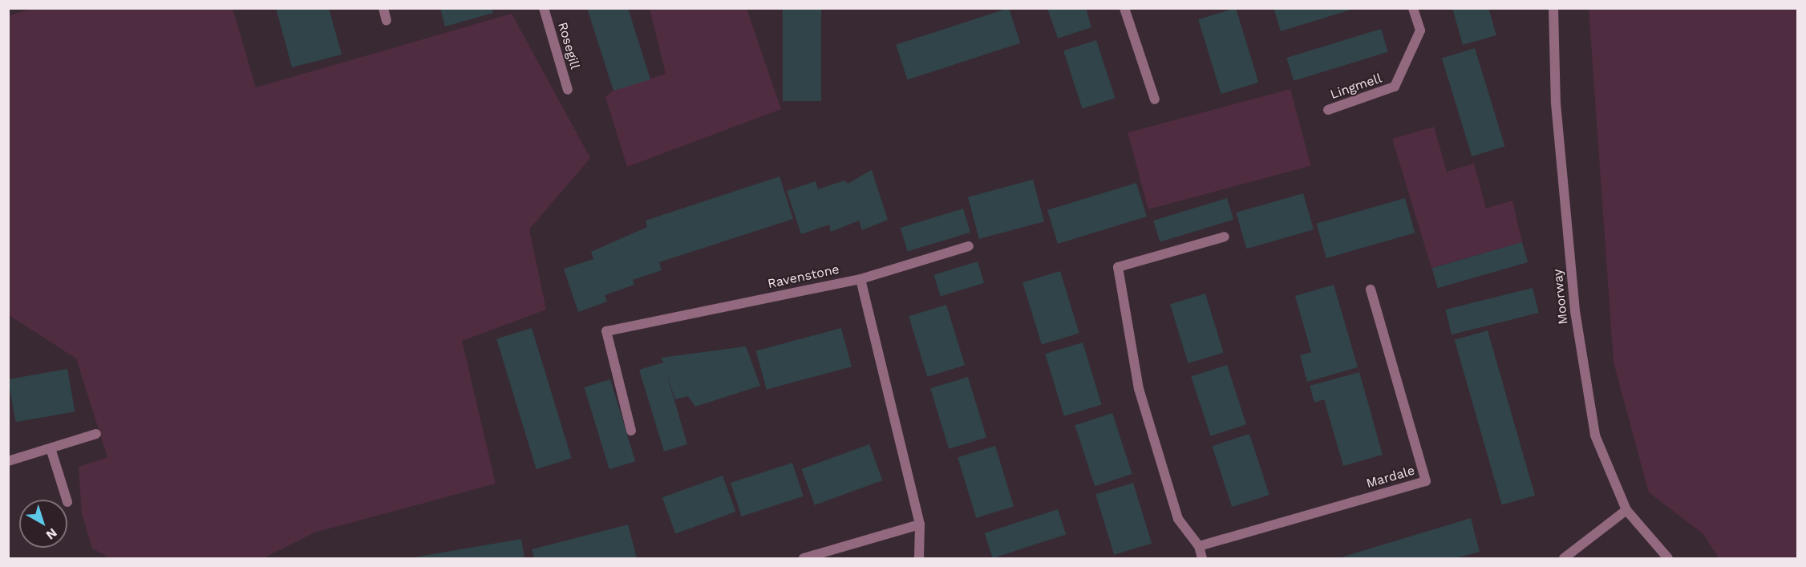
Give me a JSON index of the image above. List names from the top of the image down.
{
  "streets": {
    "street": [
      "Rosegill",
      "Lingmell",
      "Ravenstone",
      "Moorway",
      "Mardale"
    ]
  },
  "north": "bottom right"
}
